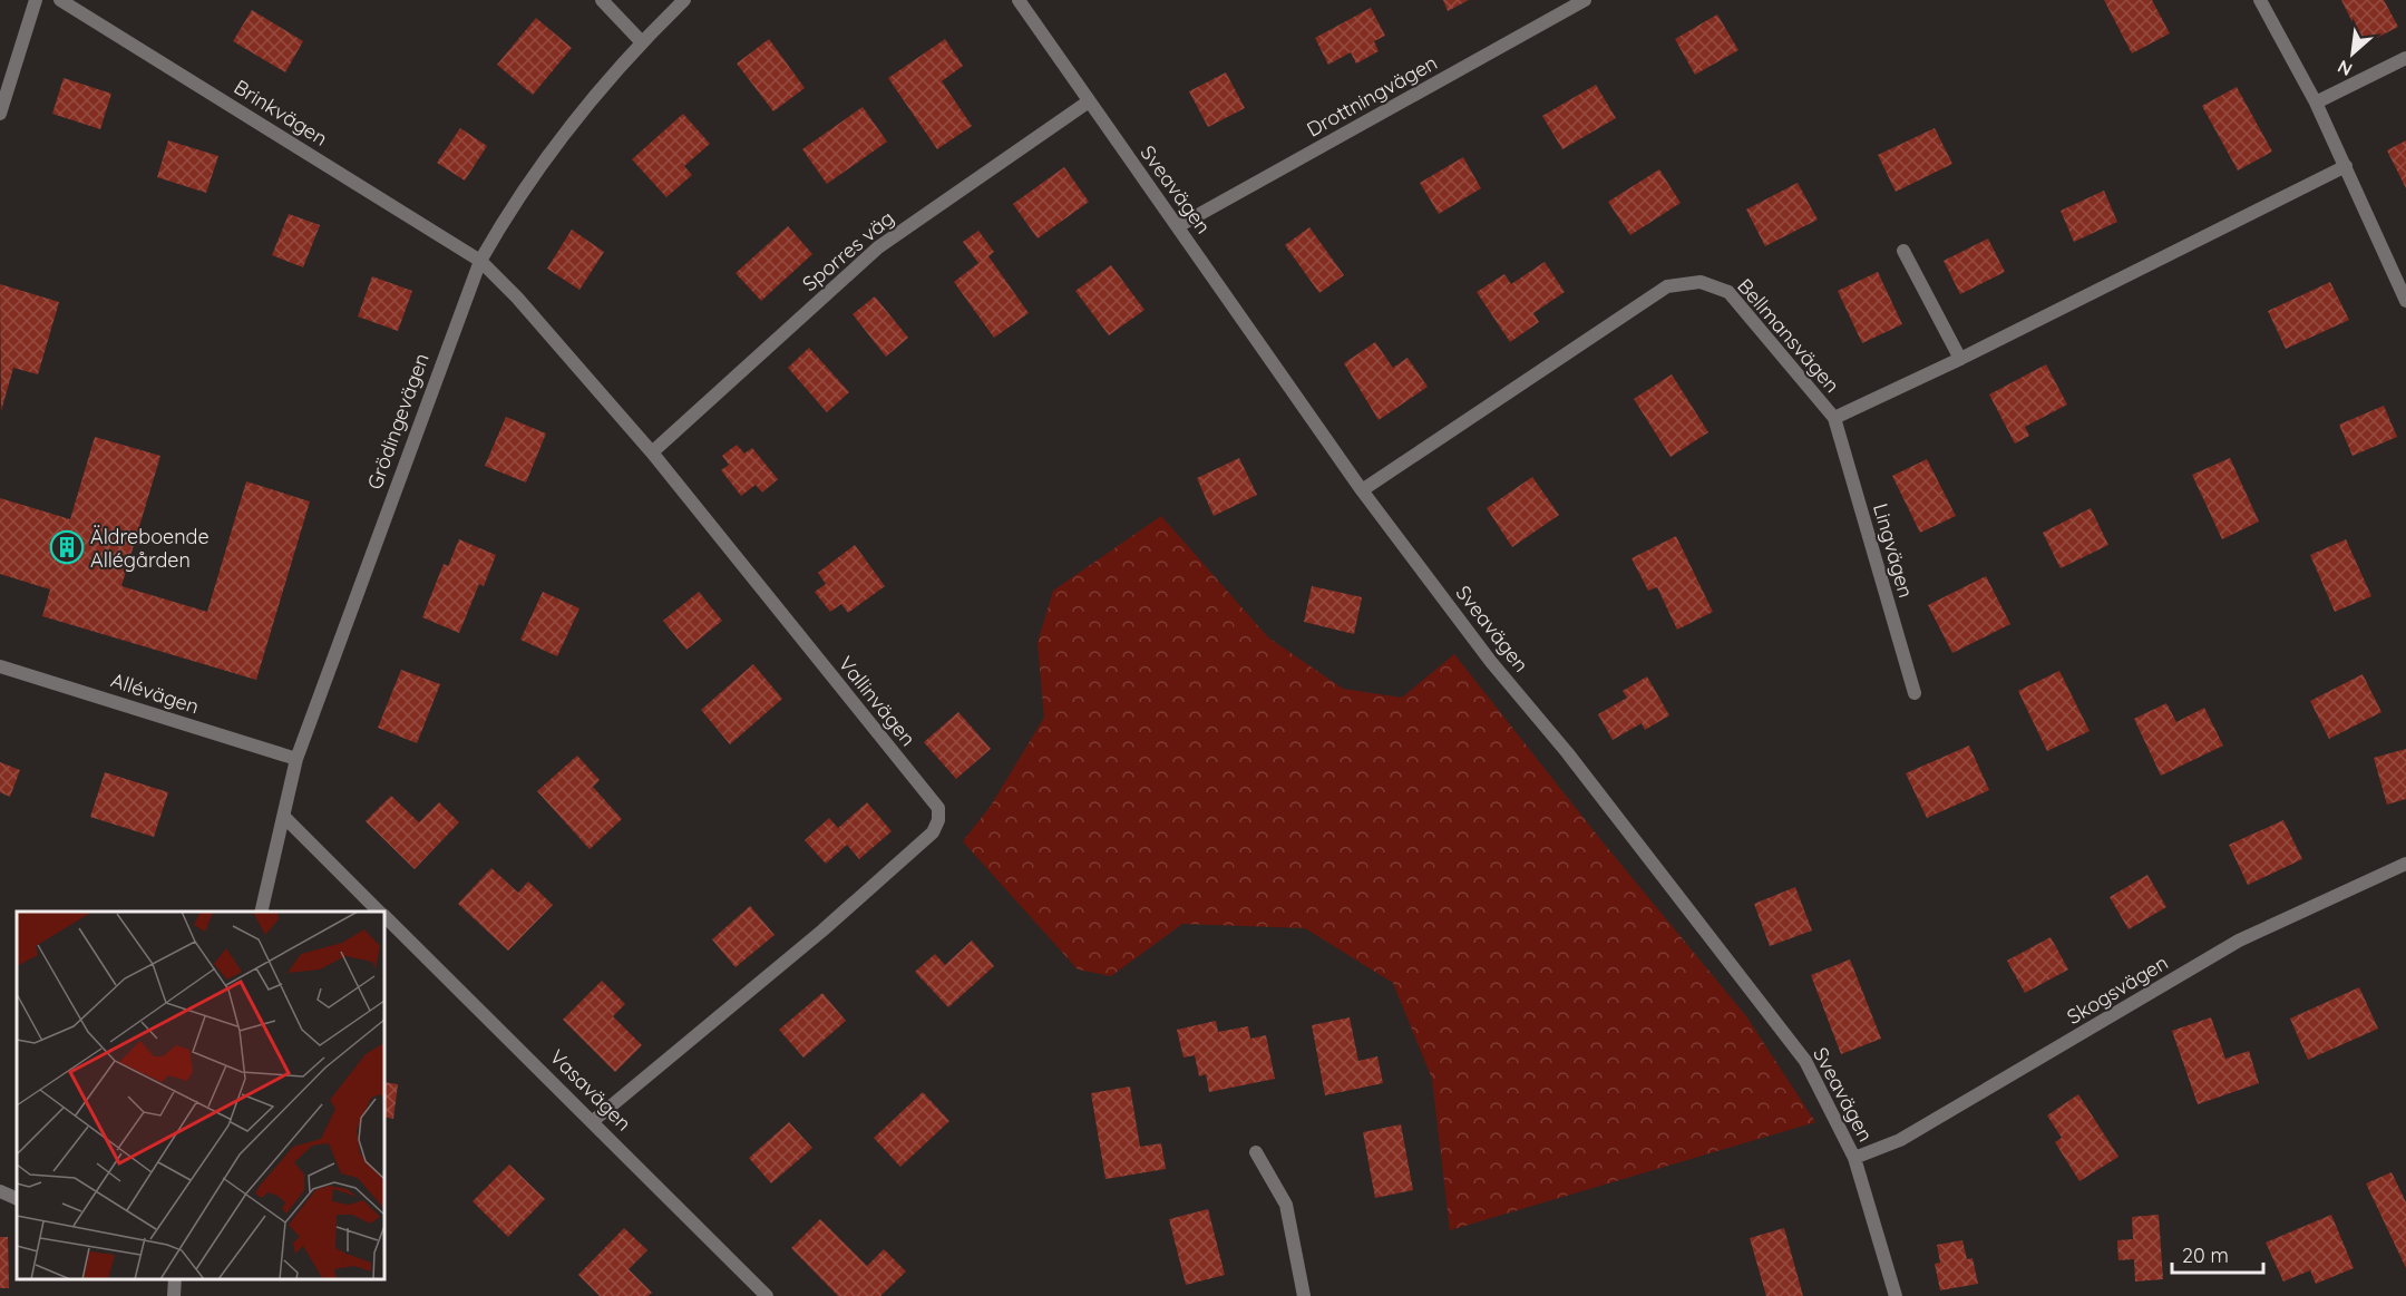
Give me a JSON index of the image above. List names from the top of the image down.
{
  "streets": {
    "street": [
      "Drottningvägen",
      "Brinkvägen",
      "Sveavägen",
      "Sporres väg",
      "Bellmansvägen",
      "Grödingevägen",
      "Lingvägen",
      "Allévägen",
      "Vallinvägen",
      "Skogsvägen",
      "Vasavägen"
    ]
  },
  "crossings": [
    ["Drottningvägen", "Sveavägen"],
    ["Brinkvägen", "Grödingevägen"],
    ["Brinkvägen", "Vallinvägen"],
    ["Sveavägen", "Sporres väg"],
    ["Sveavägen", "Bellmansvägen"],
    ["Sveavägen", "Skogsvägen"],
    ["Sporres väg", "Vallinvägen"],
    ["Bellmansvägen", "Lingvägen"],
    ["Grödingevägen", "Allévägen"],
    ["Grödingevägen", "Vallinvägen"],
    ["Grödingevägen", "Vasavägen"],
    ["Vallinvägen", "Vasavägen"]
  ],
  "places": {
    "building": ["Äldreboende Allégården"]
  },
  "scale_bar": "20 m",
  "north": "bottom left"
}
